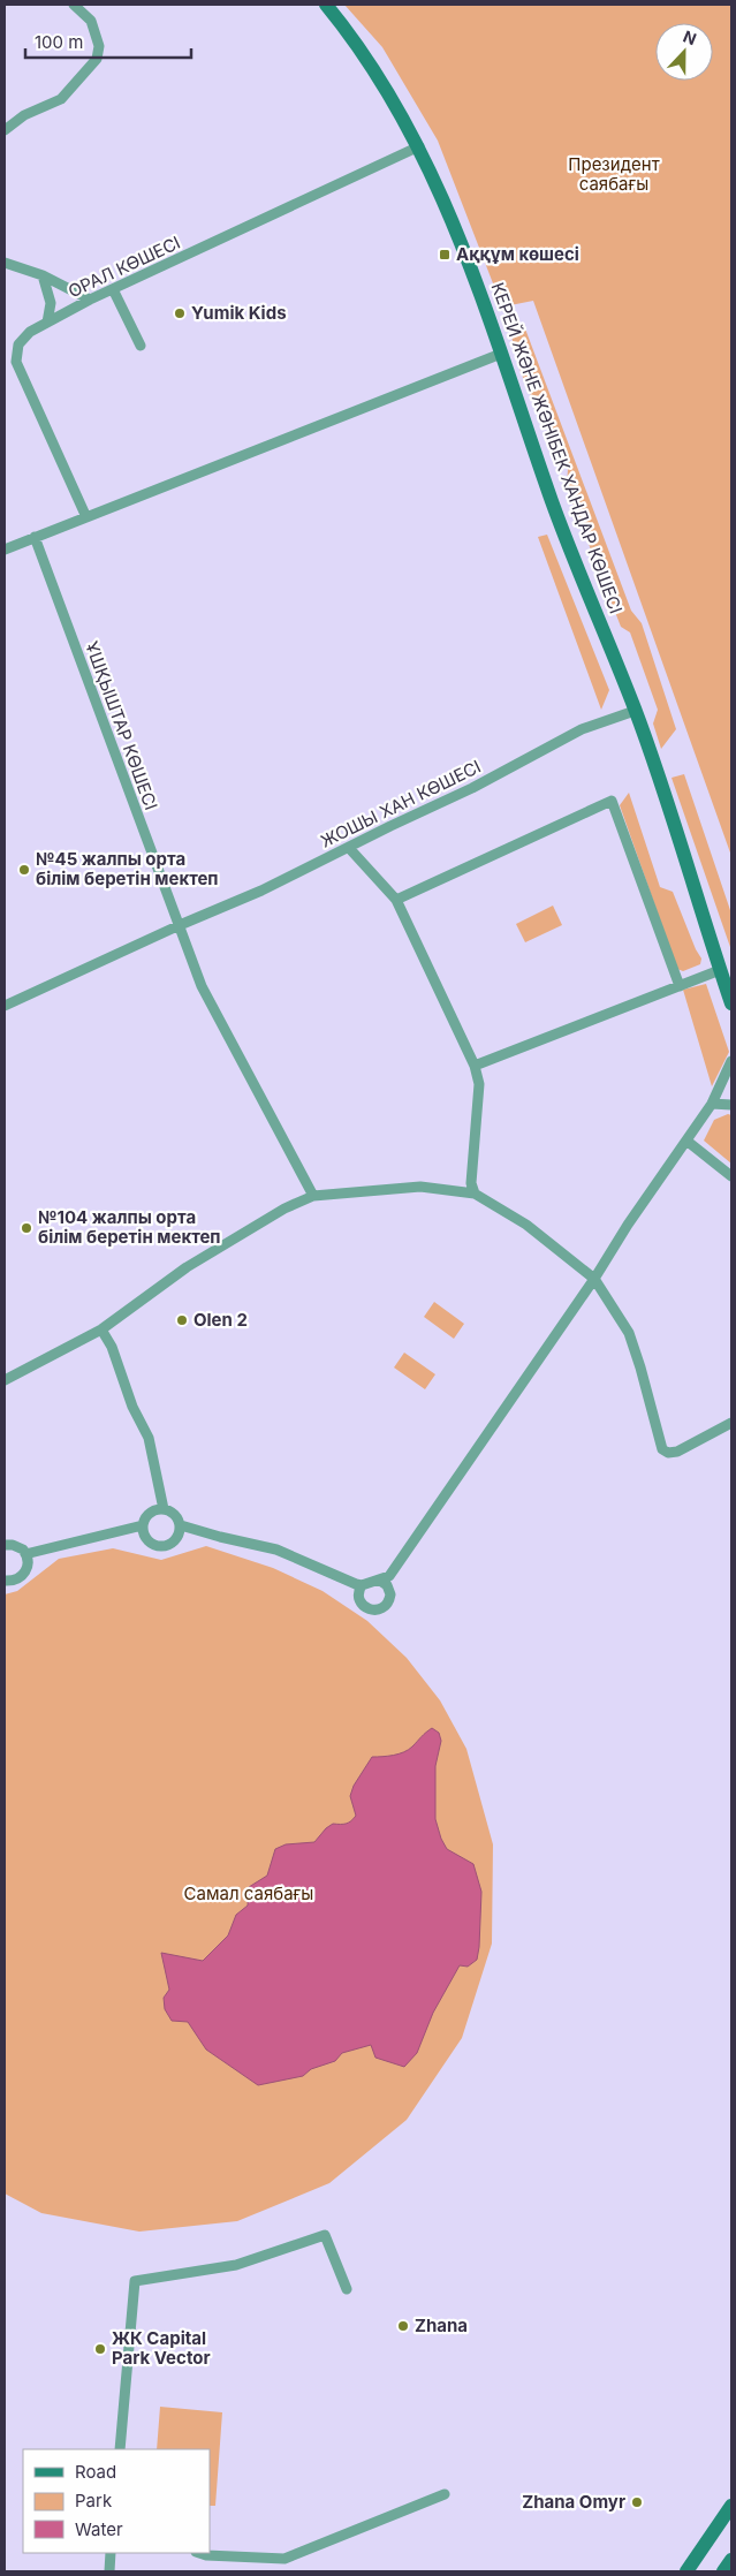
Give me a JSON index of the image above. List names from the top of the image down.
{
  "streets": {
    "main road": ["КЕРЕЙ ЖӘНЕ ЖӘНІБЕК ХАНДАР КӨШЕСІ"],
    "street": ["ОРАЛ КӨШЕСІ", "ҰШҚЫШТАР КӨШЕСІ", "ЖОШЫ ХАН КӨШЕСІ"]
  },
  "crossings": [
    ["ОРАЛ КӨШЕСІ", "КЕРЕЙ ЖӘНЕ ЖӘНІБЕК ХАНДАР КӨШЕСІ"],
    ["КЕРЕЙ ЖӘНЕ ЖӘНІБЕК ХАНДАР КӨШЕСІ", "ЖОШЫ ХАН КӨШЕСІ"],
    ["ҰШҚЫШТАР КӨШЕСІ", "ЖОШЫ ХАН КӨШЕСІ"]
  ],
  "parks": ["Президент саябағы", "Самал саябағы"],
  "places": {
    "transit": ["Аққұм көшесі"],
    "other": [
      "Yumik Kids",
      "№45 жалпы орта білім беретін мектеп",
      "№104 жалпы орта білім беретін мектеп",
      "Olen 2",
      "Zhana",
      "ЖК Capital Park Vector",
      "Zhana Omyr"
    ]
  },
  "legend": ["Road", "Park", "Water"],
  "scale_bar": "100 m",
  "north": "top"
}
